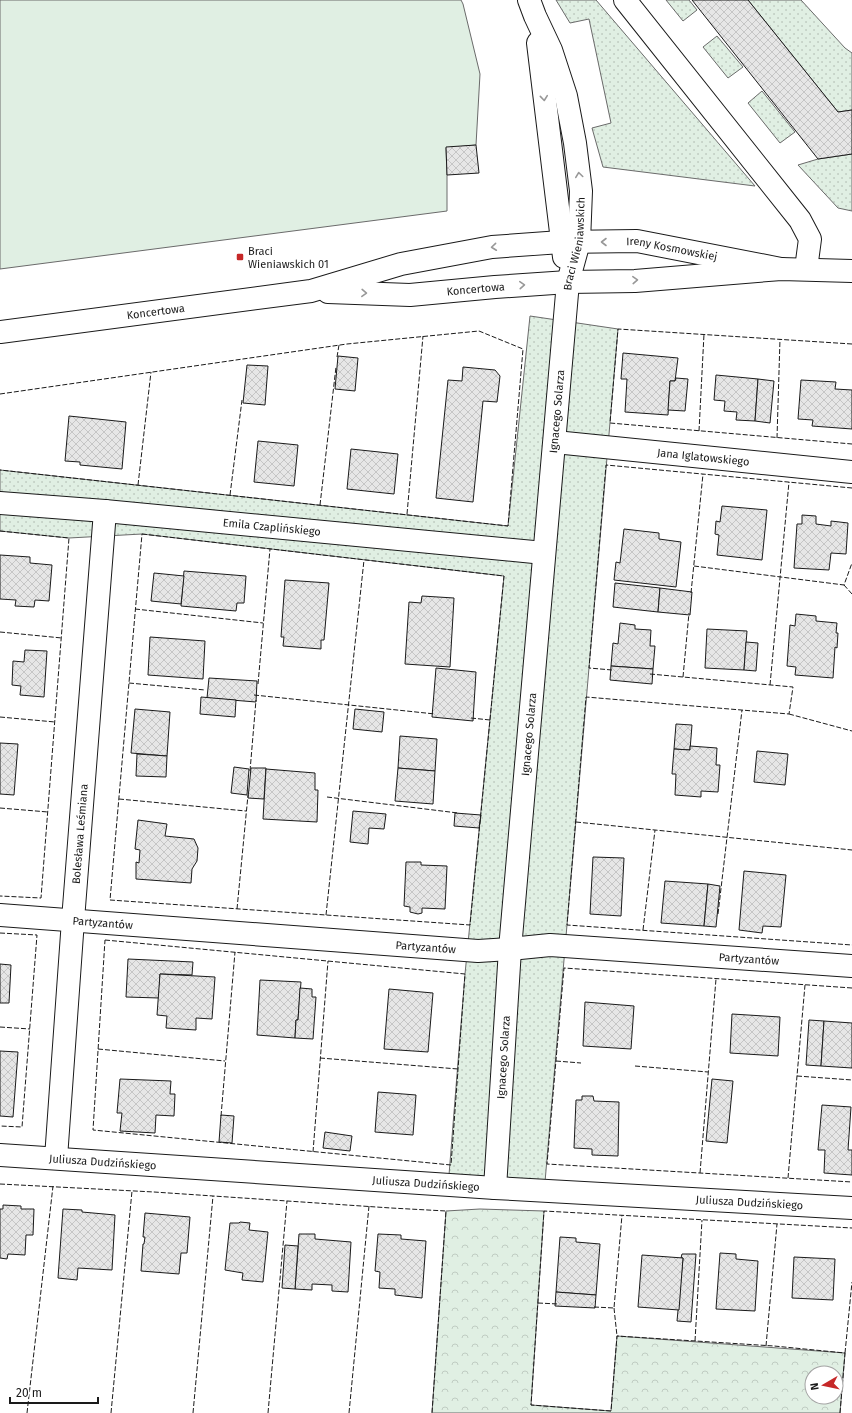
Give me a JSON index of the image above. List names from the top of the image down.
{
  "streets": {
    "street": [
      "Braci Wieniawskich",
      "Ireny Kosmowskiej",
      "Koncertowa",
      "Ignacego Solarza",
      "Jana Iglatowskiego",
      "Emila Czaplińskiego",
      "Bolesława Leśmiana",
      "Partyzantów",
      "Juliusza Dudzińskiego"
    ]
  },
  "crossings": [
    ["Braci Wieniawskich", "Ireny Kosmowskiej"],
    ["Braci Wieniawskich", "Koncertowa"],
    ["Braci Wieniawskich", "Ignacego Solarza"],
    ["Ireny Kosmowskiej", "Koncertowa"],
    ["Ireny Kosmowskiej", "Ignacego Solarza"],
    ["Koncertowa", "Ignacego Solarza"],
    ["Ignacego Solarza", "Jana Iglatowskiego"],
    ["Ignacego Solarza", "Emila Czaplińskiego"],
    ["Ignacego Solarza", "Partyzantów"],
    ["Ignacego Solarza", "Juliusza Dudzińskiego"],
    ["Emila Czaplińskiego", "Bolesława Leśmiana"],
    ["Bolesława Leśmiana", "Partyzantów"],
    ["Bolesława Leśmiana", "Juliusza Dudzińskiego"]
  ],
  "places": {
    "transit": ["Braci Wieniawskich 01"]
  },
  "scale_bar": "20 m",
  "north": "left"
}
